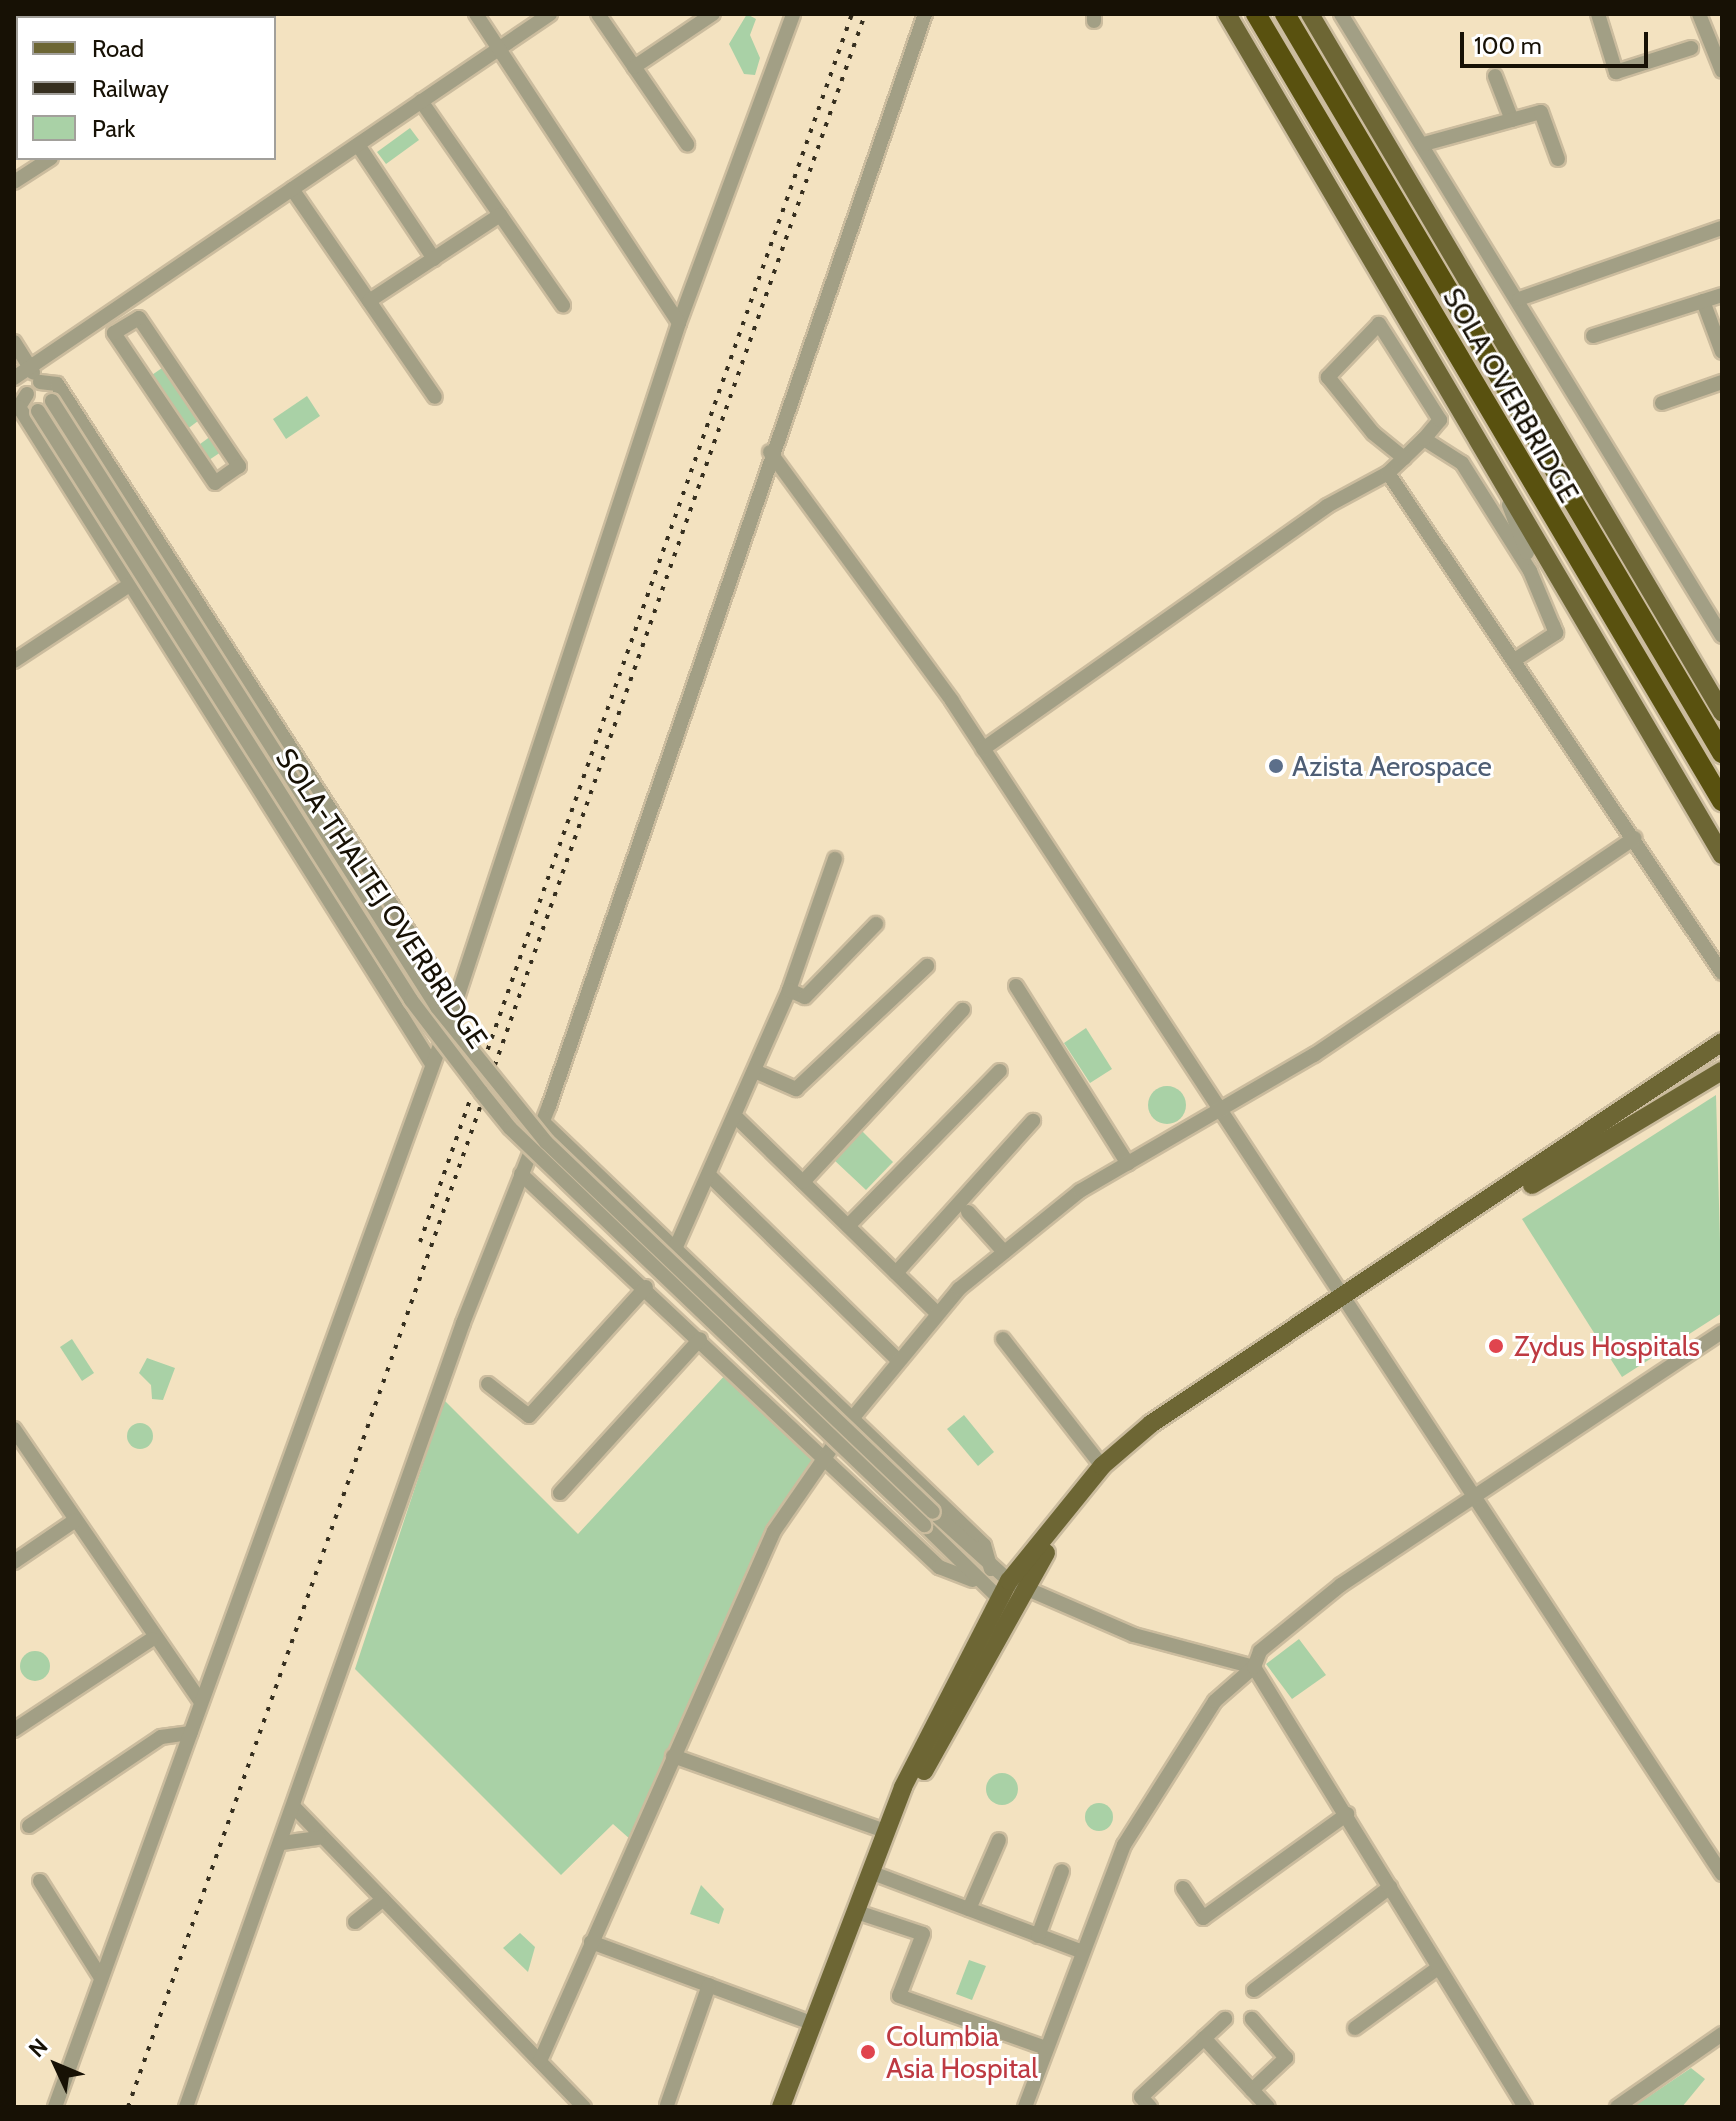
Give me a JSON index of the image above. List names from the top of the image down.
{
  "streets": {
    "highway": ["SOLA OVERBRIDGE"],
    "street": ["SOLA-THALTEJ OVERBRIDGE"]
  },
  "places": ["Azista Aerospace", "Zydus Hospitals", "Columbia Asia Hospital"],
  "legend": ["Road", "Railway", "Park"],
  "scale_bar": "100 m",
  "north": "top left"
}
